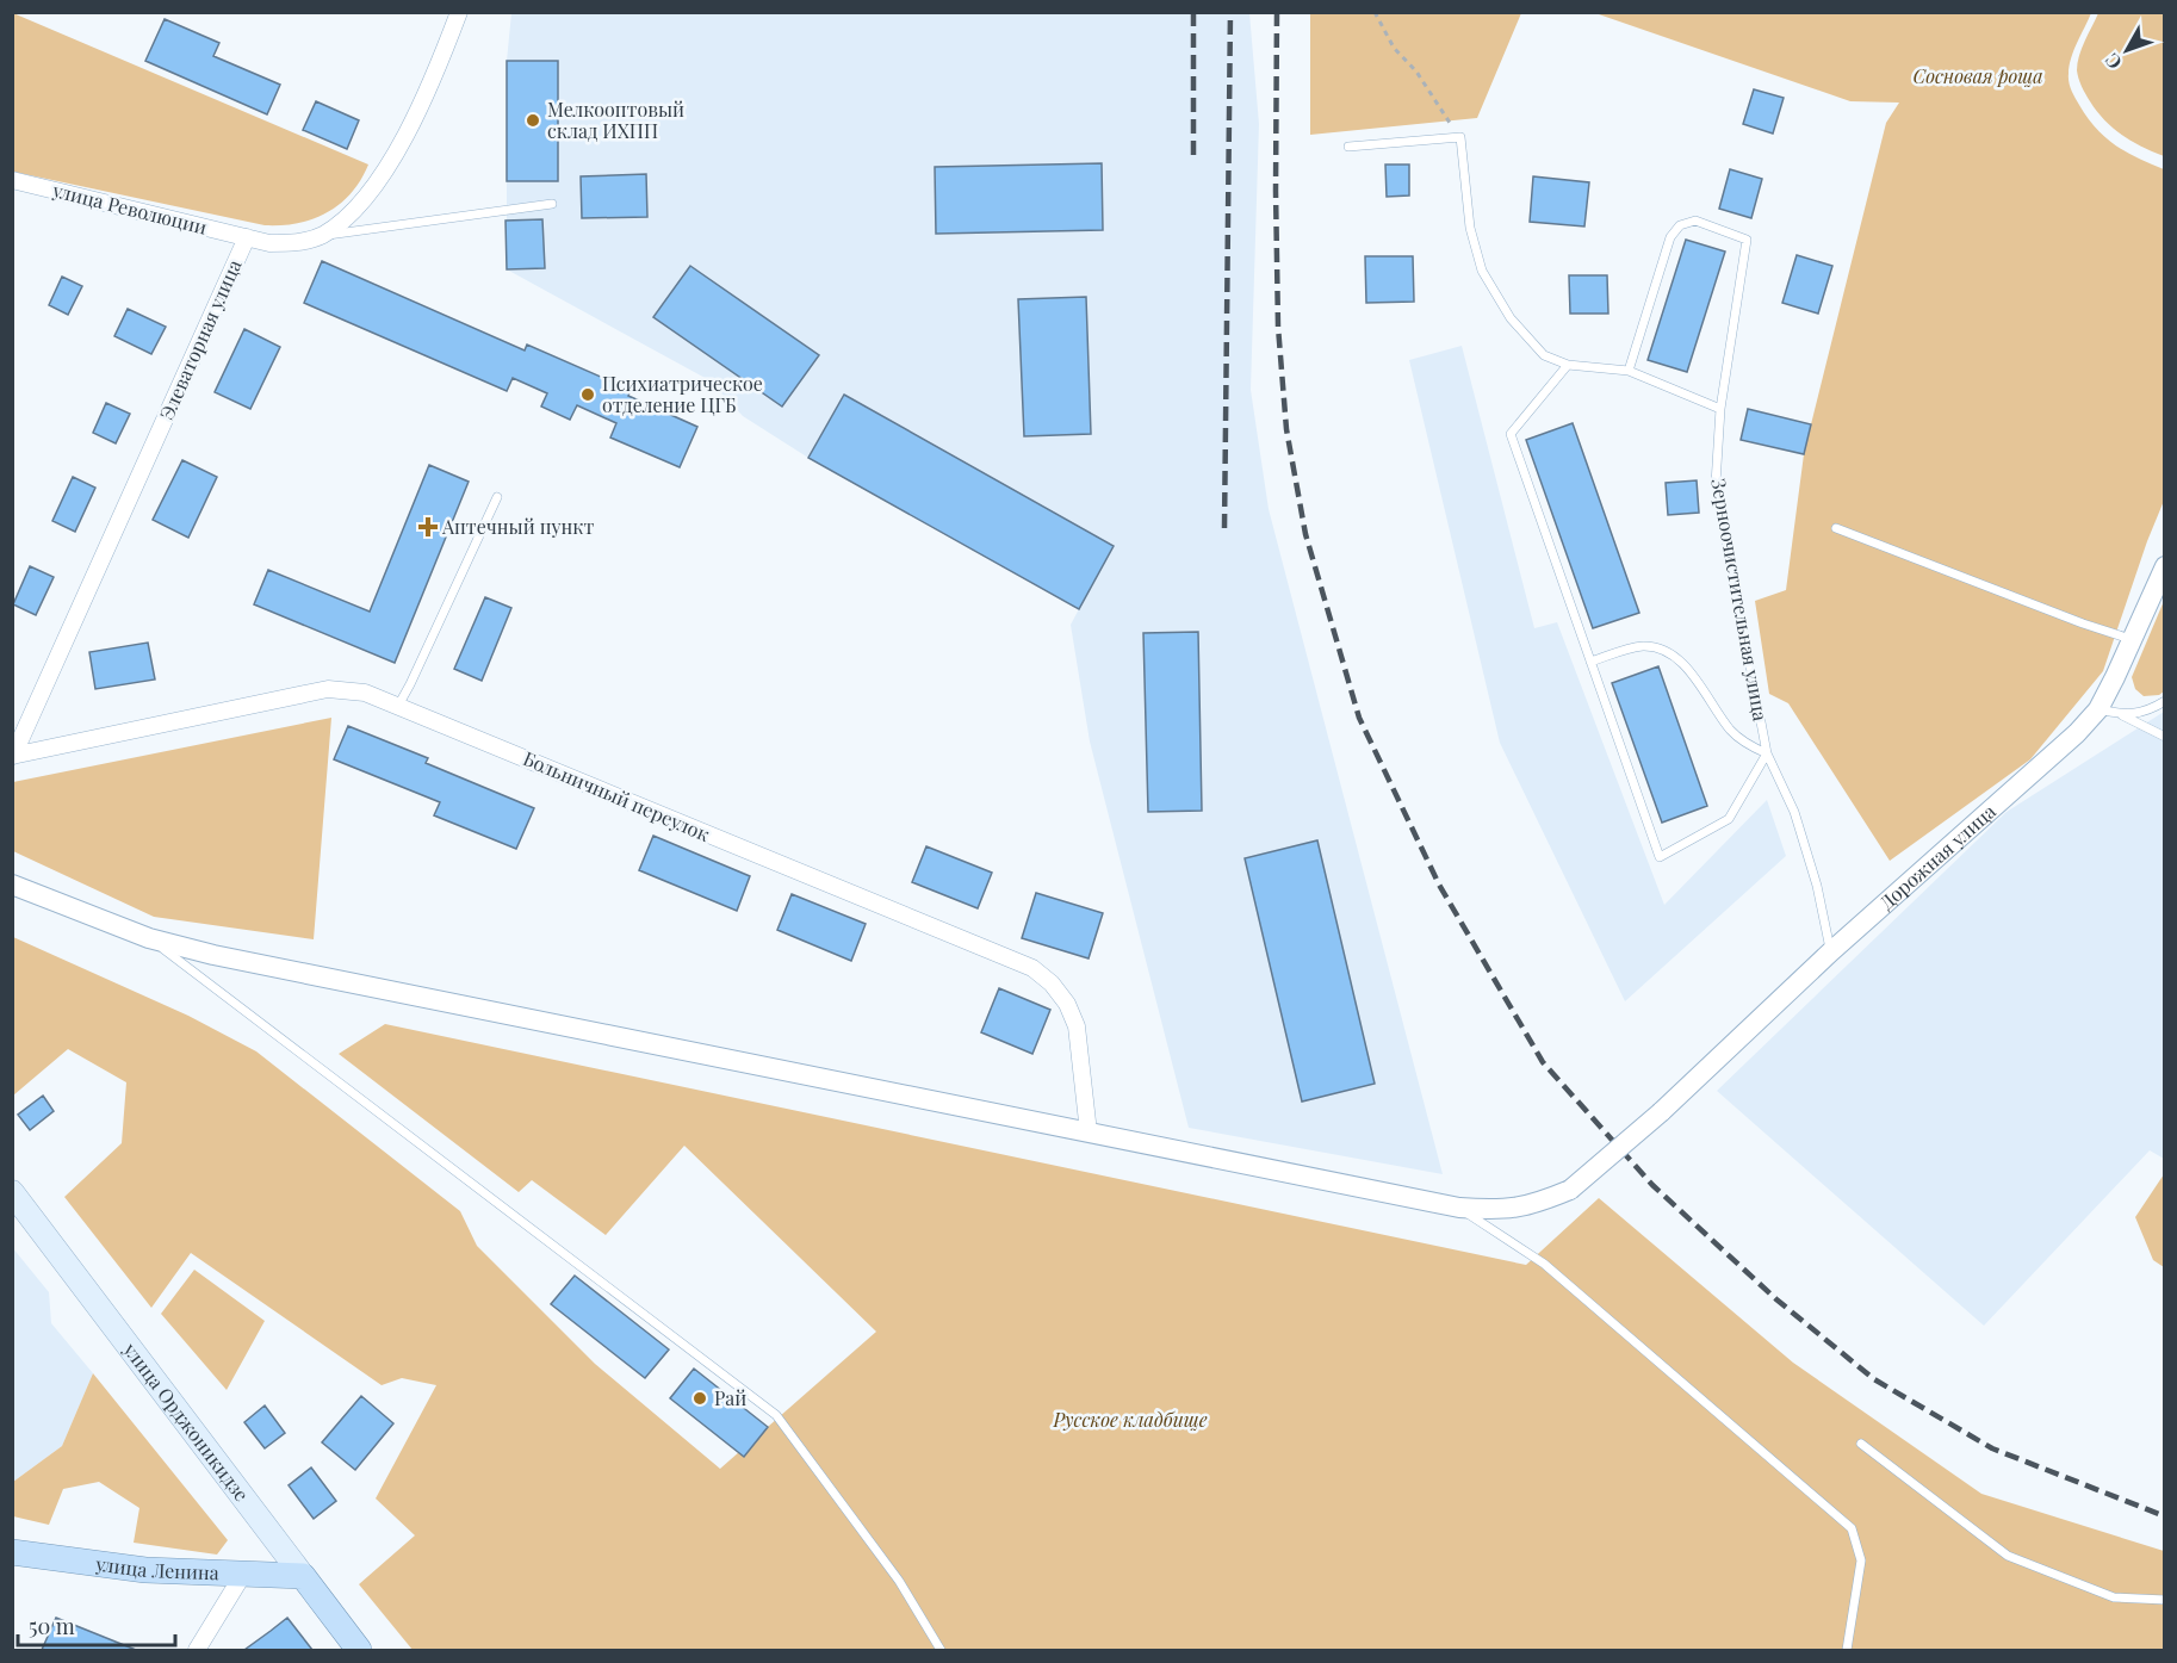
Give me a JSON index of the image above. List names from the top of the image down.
{
  "streets": {
    "main road": ["улица Орджоникидзе", "улица Ленина"],
    "street": [
      "улица Революции",
      "Элеваторная улица",
      "Больничный переулок",
      "Дорожная улица"
    ],
    "lane": ["Зерноочистительная улица"]
  },
  "crossings": [
    ["улица Революции", "Элеваторная улица"],
    ["Элеваторная улица", "Больничный переулок"],
    ["Зерноочистительная улица", "Дорожная улица"],
    ["Больничный переулок", "Дорожная улица"],
    ["улица Орджоникидзе", "улица Ленина"]
  ],
  "parks": ["Сосновая роща", "Русское кладбище"],
  "places": {
    "other": ["Мелкооптовый склад ИХПП", "Психиатрическое отделение ЦГБ", "Рай"],
    "health": ["Аптечный пункт"]
  },
  "scale_bar": "50 m",
  "north": "bottom left"
}
